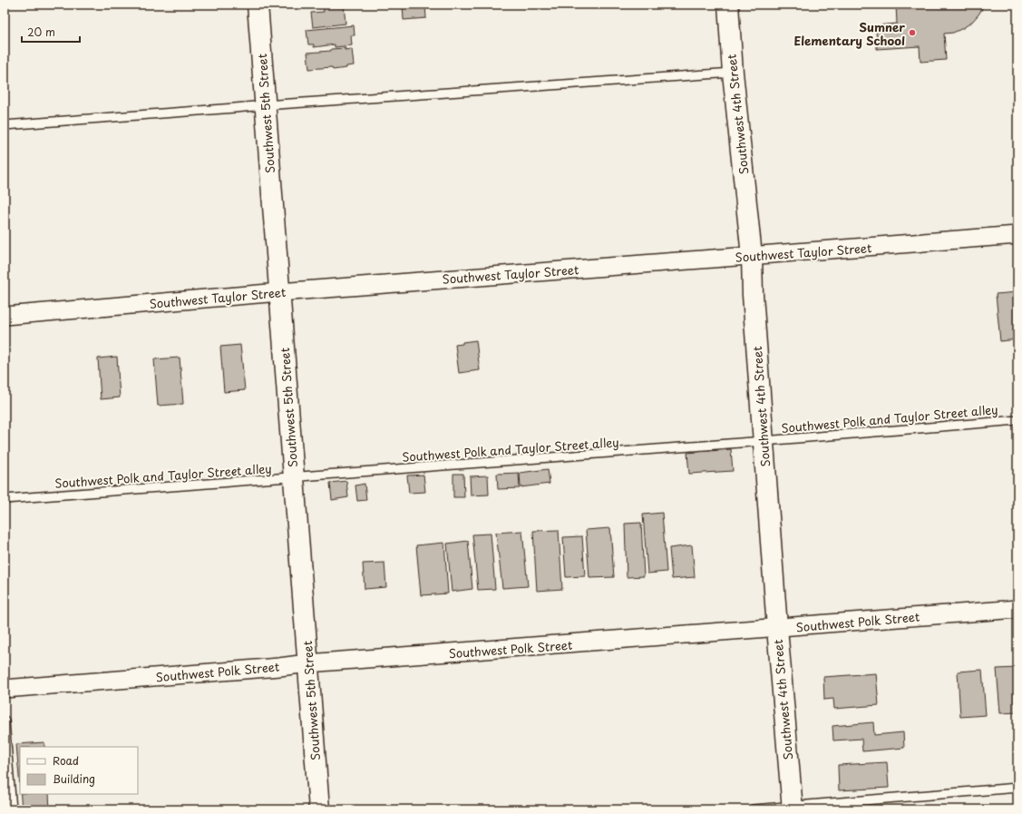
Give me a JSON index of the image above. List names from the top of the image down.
{
  "streets": {
    "street": [
      "Southwest 5th Street",
      "Southwest 4th Street",
      "Southwest Taylor Street",
      "Southwest Polk Street"
    ],
    "lane": ["Southwest Polk and Taylor Street alley"]
  },
  "crossings": [
    ["Southwest 5th Street", "Southwest Taylor Street"],
    ["Southwest 5th Street", "Southwest Polk and Taylor Street alley"],
    ["Southwest 5th Street", "Southwest Polk Street"],
    ["Southwest 4th Street", "Southwest Taylor Street"],
    ["Southwest 4th Street", "Southwest Polk and Taylor Street alley"],
    ["Southwest 4th Street", "Southwest Polk Street"]
  ],
  "places": ["Sumner Elementary School"],
  "legend": ["Road", "Building"],
  "scale_bar": "20 m"
}
